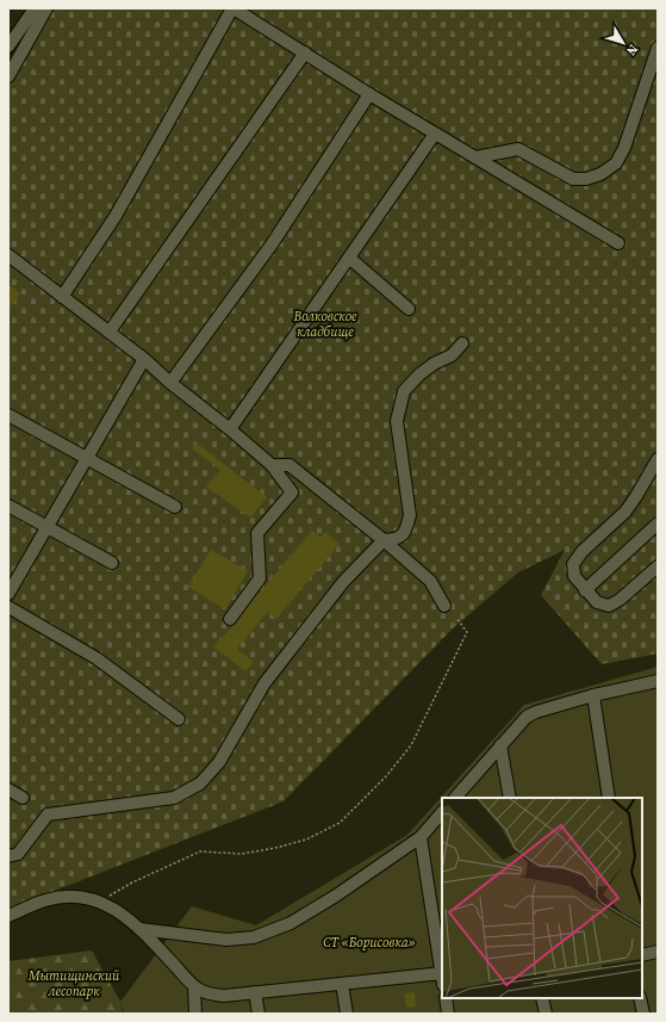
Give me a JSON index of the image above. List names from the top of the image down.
{
  "parks": ["Волковское кладбище", "СТ «Борисовка»", "Мытищинский лесопарк"],
  "north": "bottom right"
}
